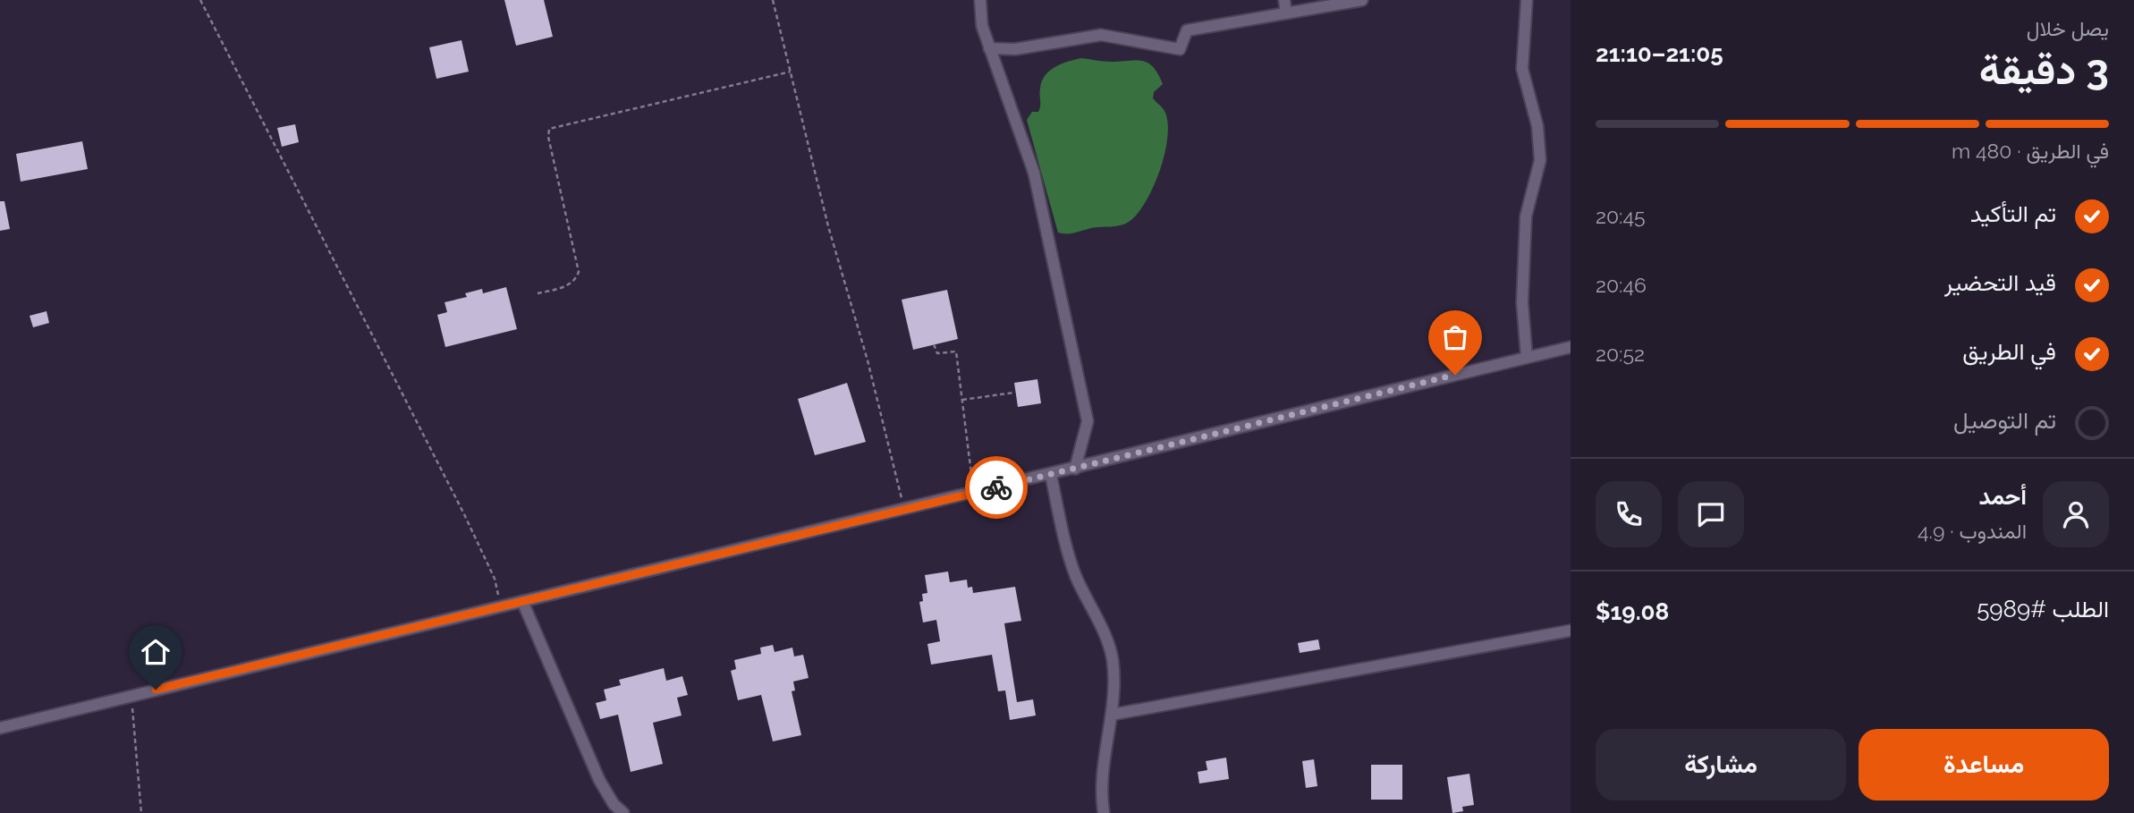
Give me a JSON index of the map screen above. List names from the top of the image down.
{
  "page": {
    "heading": ["3 دقيقة", "يصل خلال", "21:05–21:10"],
    "panel": [
      "أحمد",
      "المندوب · 4.9",
      "الطلب #5989",
      "$19.08"
    ],
    "bar": "في الطريق · 480 m",
    "list": [
      ["تم التأكيد", "20:45"],
      ["قيد التحضير", "20:46"],
      ["في الطريق", "20:52"],
      "تم التوصيل"
    ],
    "buttons": ["مساعدة", "مشاركة"]
  }
}
